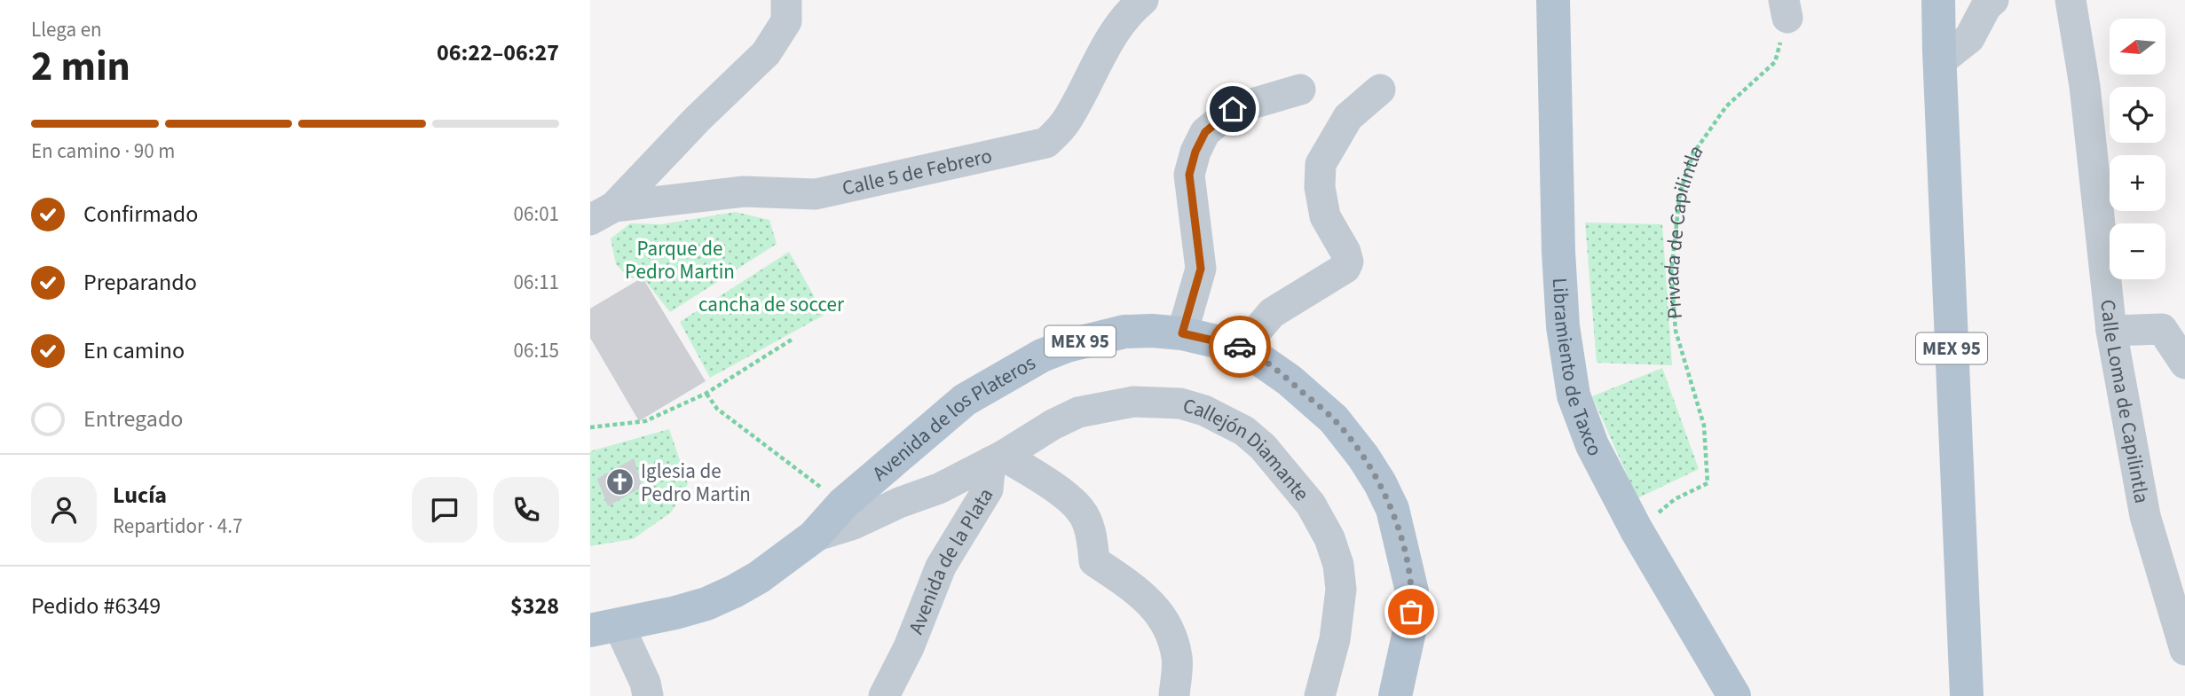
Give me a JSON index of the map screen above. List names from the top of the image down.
{
  "streets": {
    "main road": ["MEX 95", "Libramiento de Taxco", "Avenida de los Plateros"],
    "street": [
      "Calle 5 de Febrero",
      "Calle Loma de Capilintla",
      "Callejón Diamante",
      "Avenida de la Plata"
    ],
    "path": ["Privada de Capilintla"]
  },
  "crossings": [
    ["Privada de Capilintla", "Libramiento de Taxco"],
    ["Avenida de los Plateros", "Avenida de la Plata"],
    ["Callejón Diamante", "Avenida de la Plata"]
  ],
  "parks": ["Parque de Pedro Martin", "cancha de soccer"],
  "places": {
    "church": ["Iglesia de Pedro Martin"]
  },
  "north": "left",
  "page": {
    "heading": ["2 min", "Llega en", "06:22–06:27"],
    "panel": [
      "Lucía",
      "Repartidor · 4.7",
      "Pedido #6349",
      "$328"
    ],
    "map_buttons": ["+", "−"],
    "bar": "En camino · 90 m",
    "list": [
      ["Confirmado", "06:01"],
      ["Preparando", "06:11"],
      ["En camino", "06:15"],
      "Entregado"
    ]
  }
}
